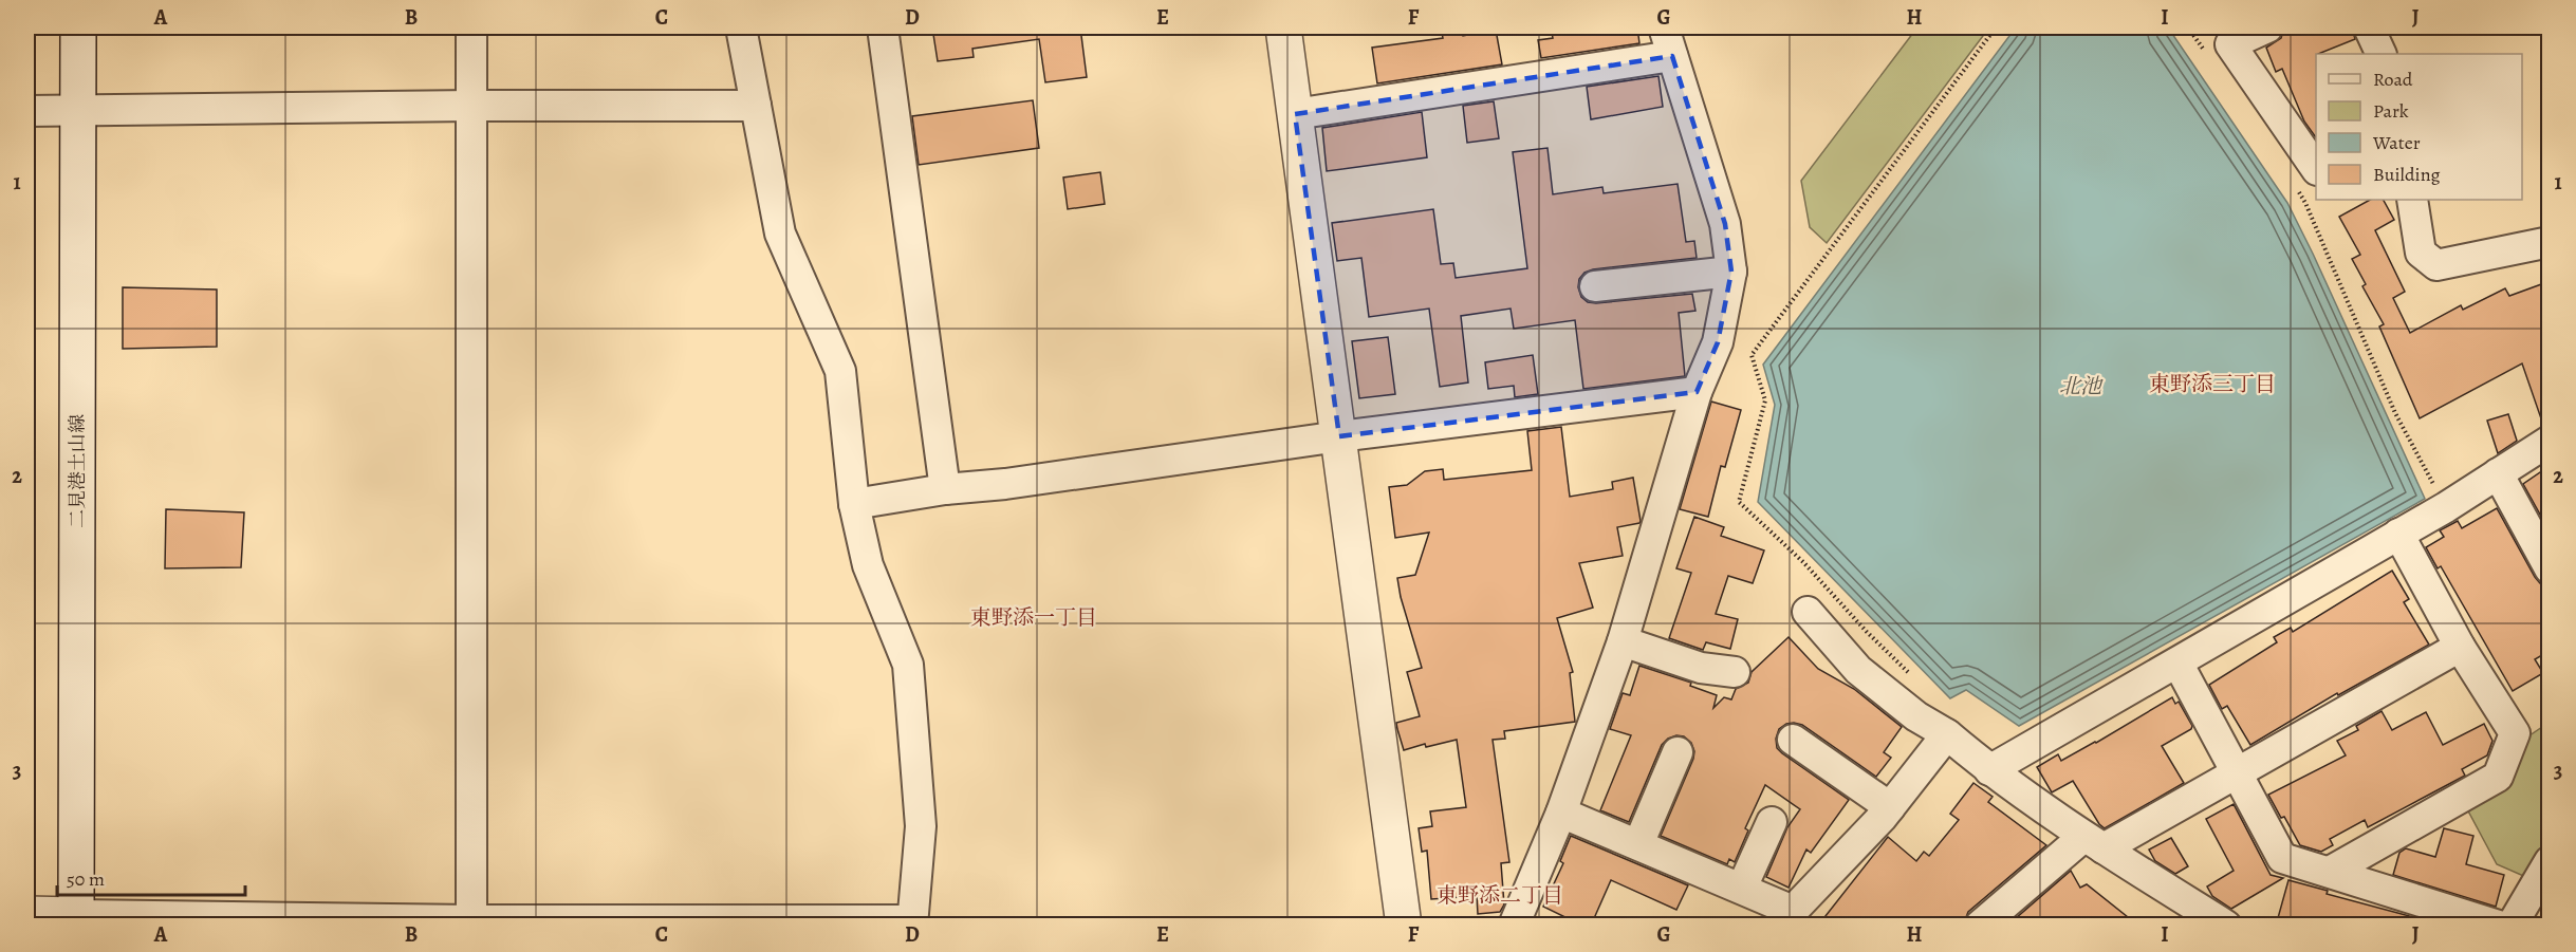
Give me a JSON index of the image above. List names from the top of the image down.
{
  "streets": {
    "street": ["二見港土山線"]
  },
  "districts": ["東野添三丁目", "東野添一丁目", "東野添二丁目"],
  "water": ["北池"],
  "legend": [
    "Road",
    "Park",
    "Water",
    "Building"
  ],
  "scale_bar": "50 m",
  "grid": {
    "columns": [
      "A",
      "B",
      "C",
      "D",
      "E",
      "F",
      "G",
      "H",
      "I",
      "J"
    ],
    "rows": ["1", "2", "3"]
  }
}
